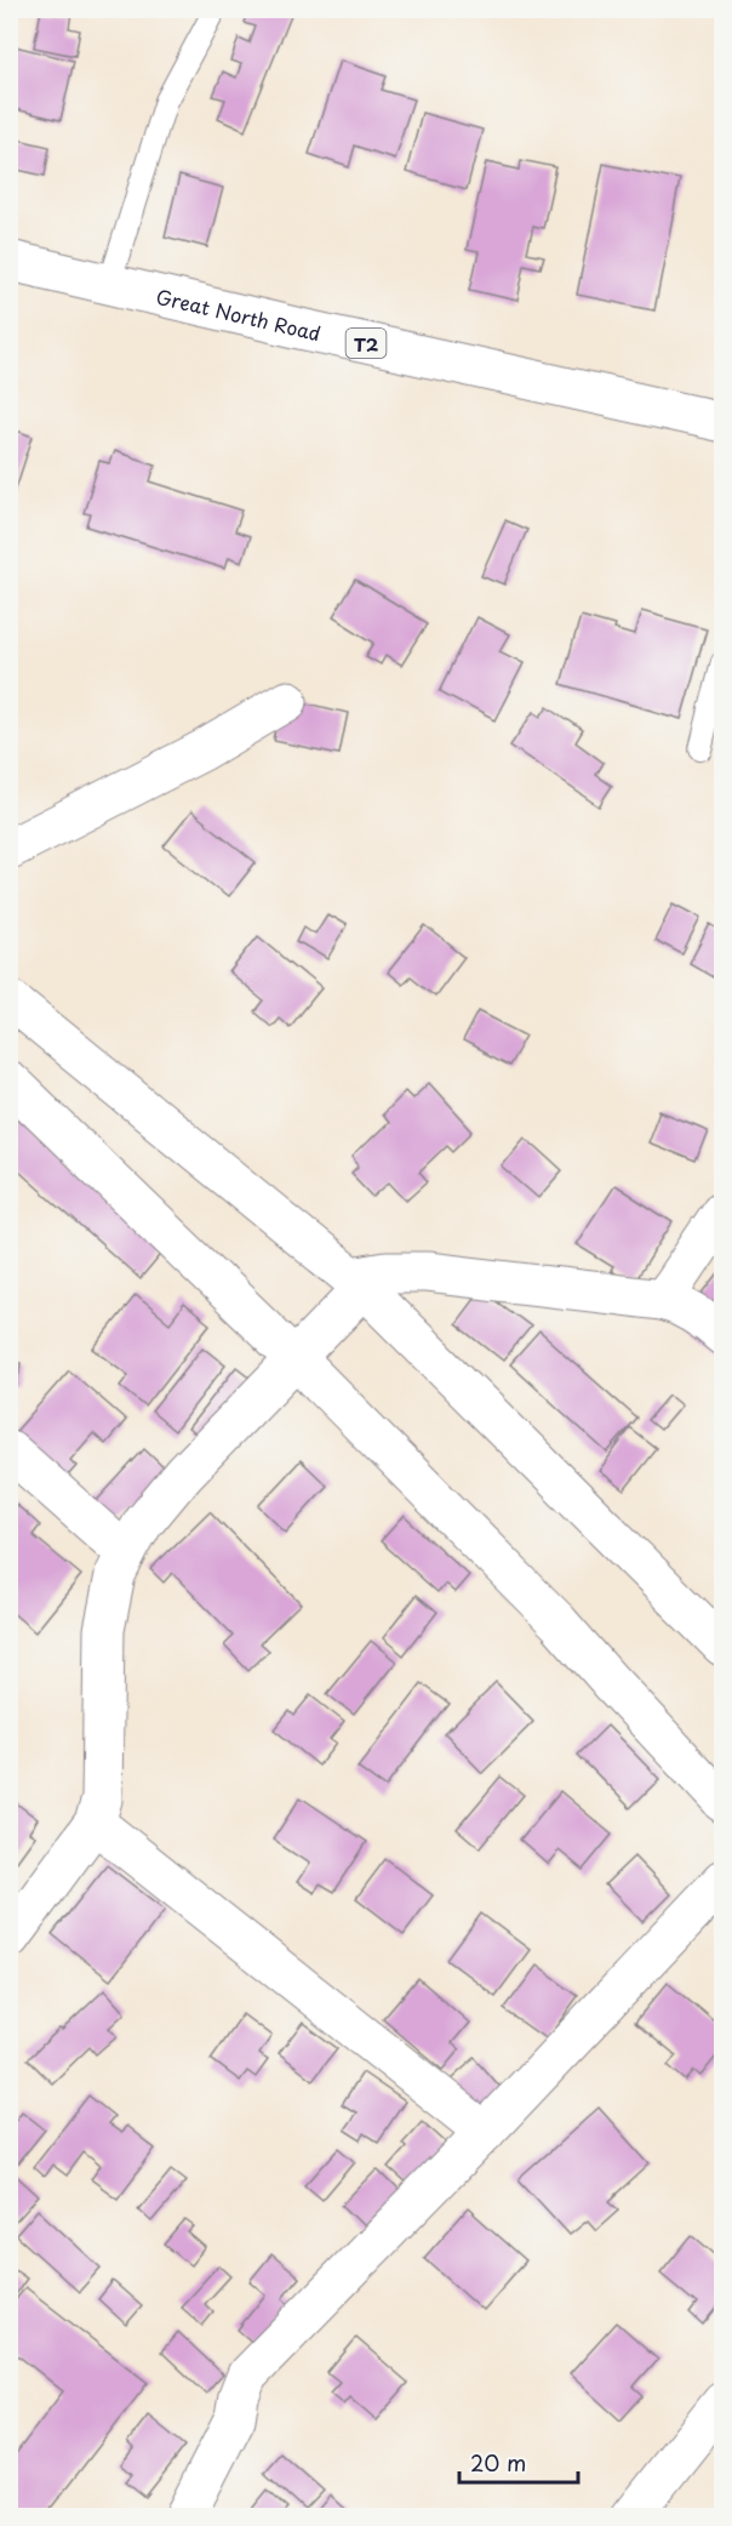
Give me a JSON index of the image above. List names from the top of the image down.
{
  "streets": {
    "main road": ["Great North Road", "T2"]
  },
  "scale_bar": "20 m"
}
